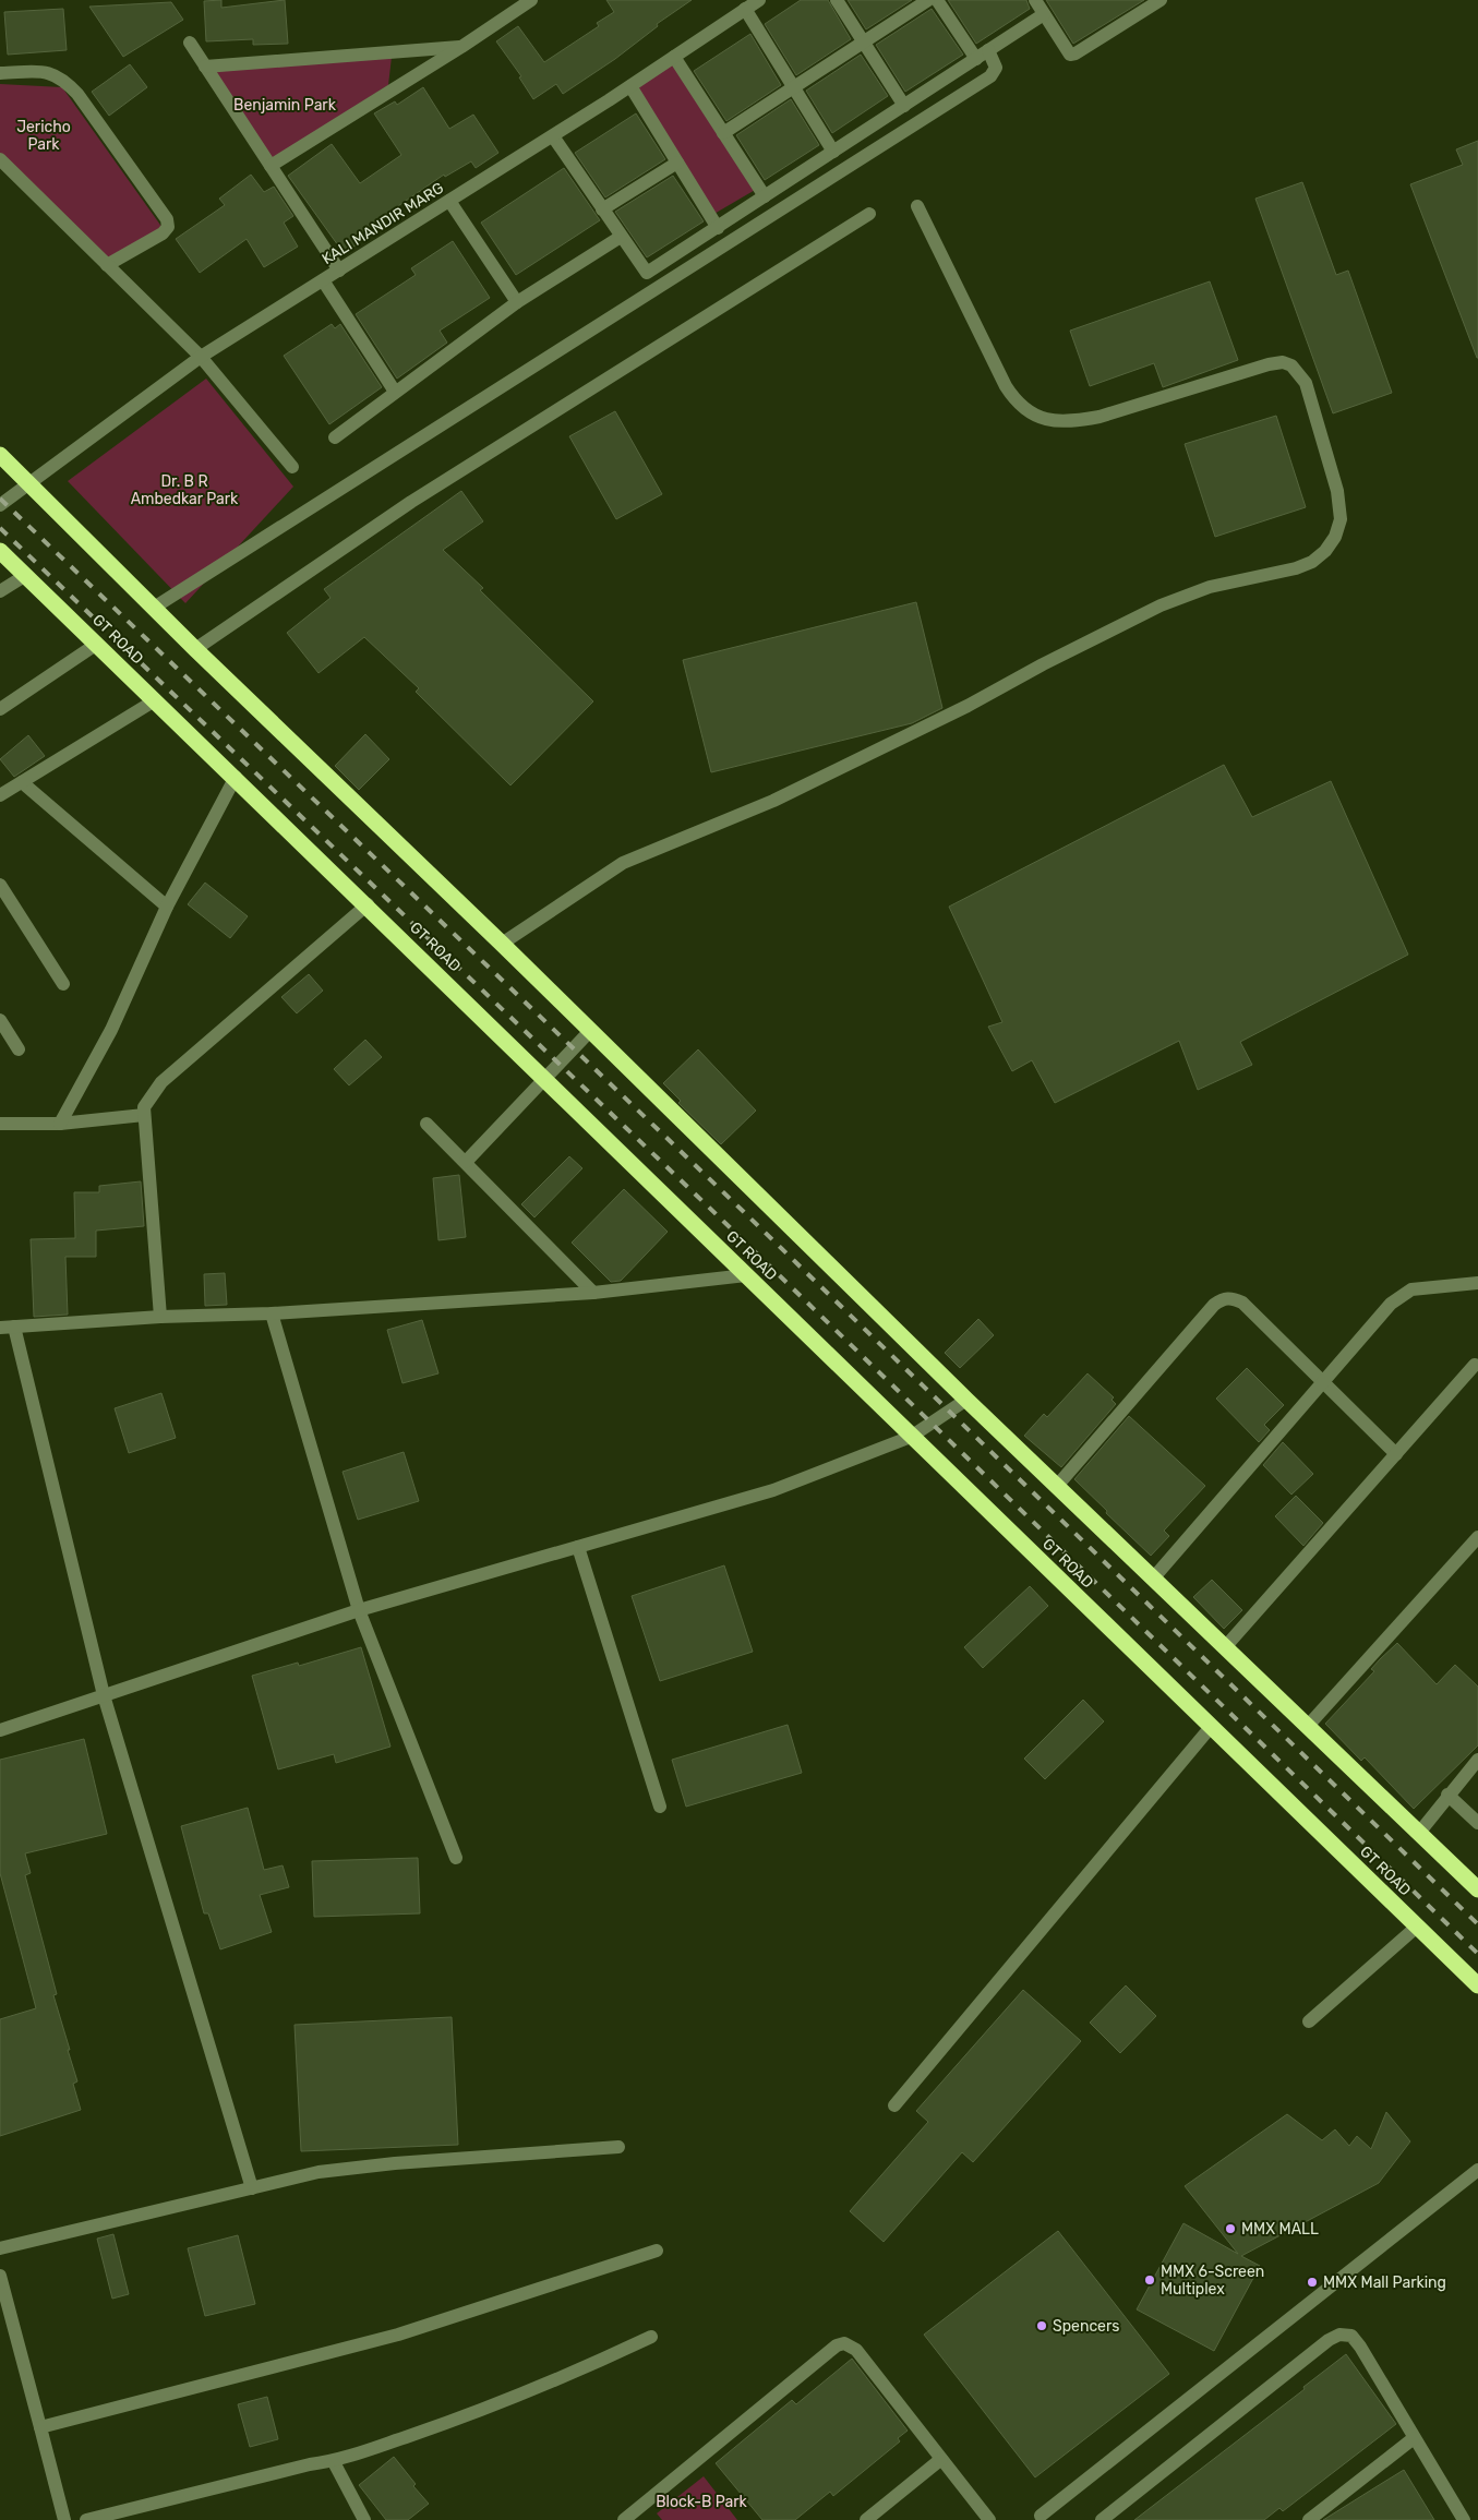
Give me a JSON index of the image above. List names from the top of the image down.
{
  "streets": {
    "highway": ["GT ROAD"],
    "street": ["KALI MANDIR MARG"]
  },
  "parks": [
    "Benjamin Park",
    "Jericho Park",
    "Dr. B R Ambedkar Park",
    "Block-B Park"
  ],
  "places": [
    "MMX MALL",
    "MMX 6-Screen Multiplex",
    "MMX Mall Parking",
    "Spencers"
  ]
}
